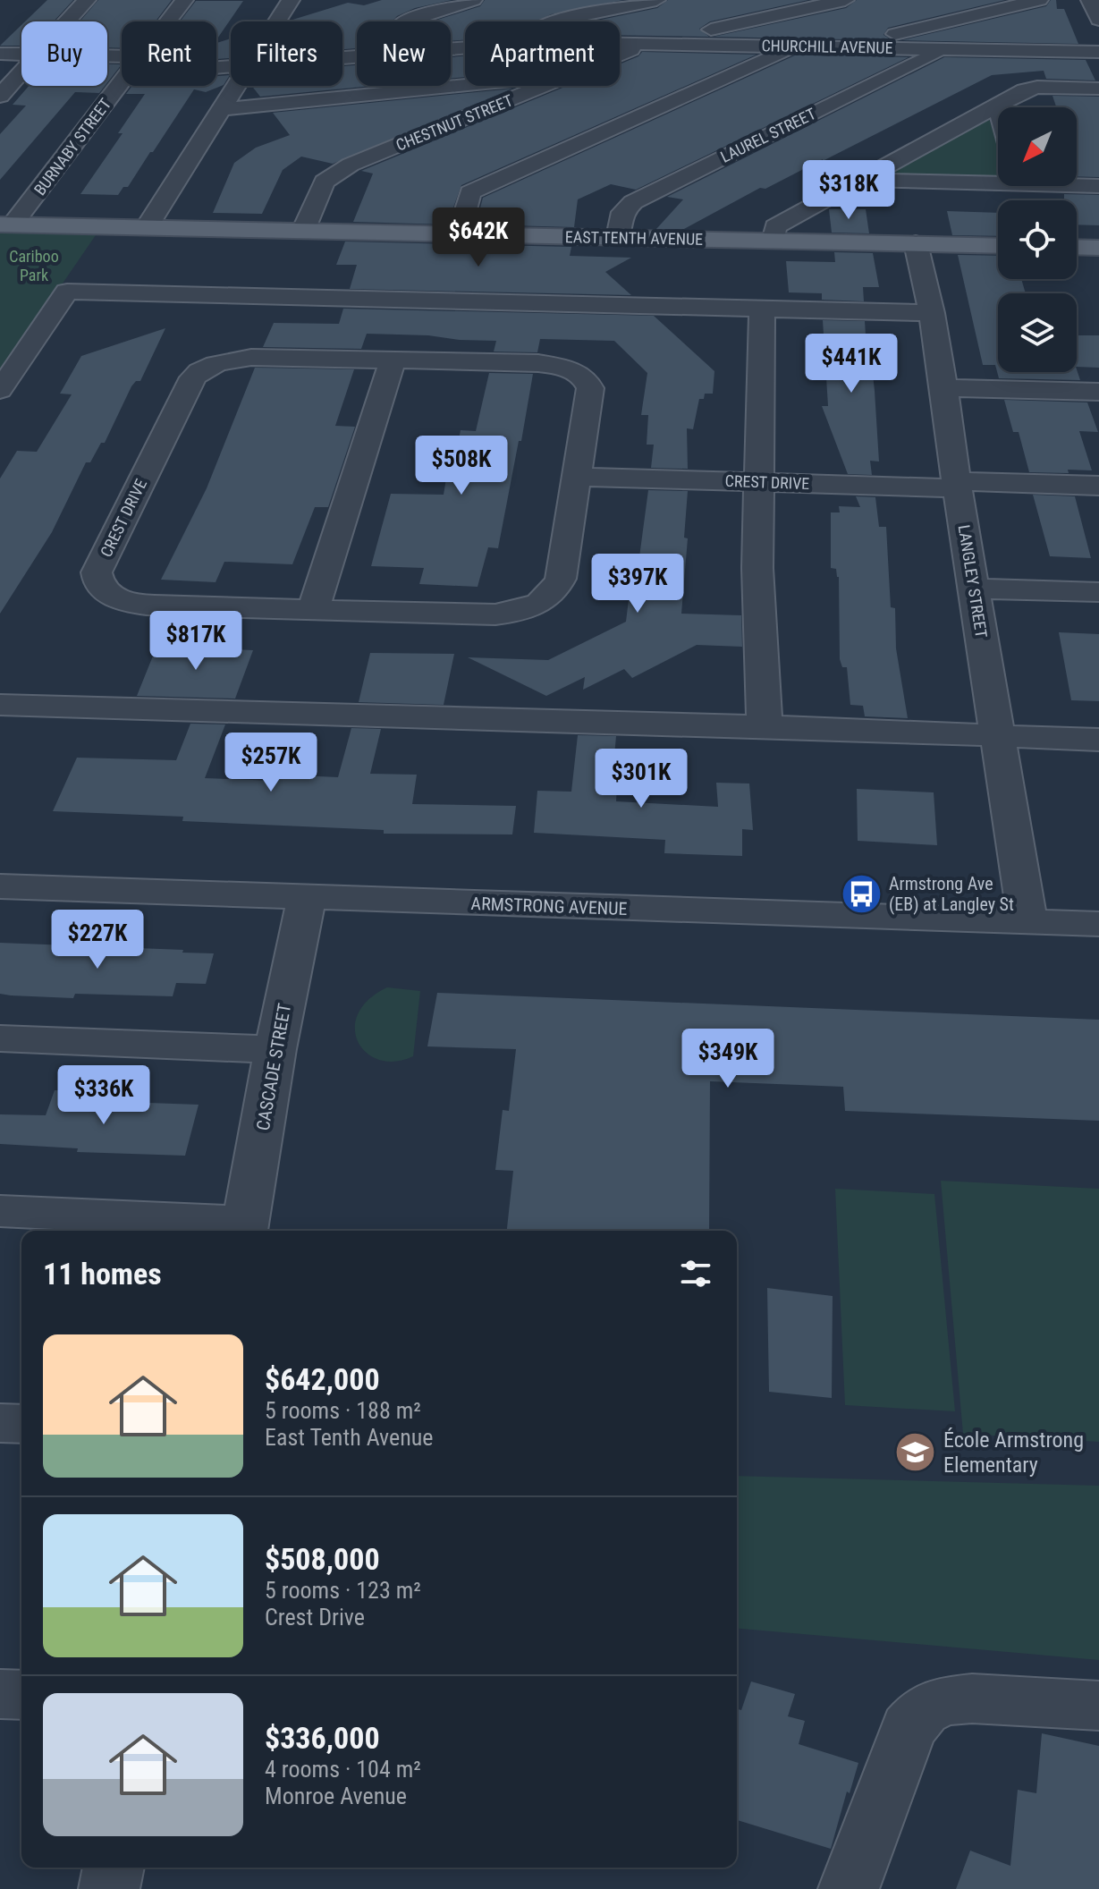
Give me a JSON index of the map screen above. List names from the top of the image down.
{
  "streets": {
    "main road": ["EAST TENTH AVENUE"],
    "street": [
      "CHURCHILL AVENUE",
      "CHESTNUT STREET",
      "LAUREL STREET",
      "BURNABY STREET",
      "CREST DRIVE",
      "LANGLEY STREET",
      "ARMSTRONG AVENUE",
      "CASCADE STREET"
    ]
  },
  "crossings": [
    ["CHURCHILL AVENUE", "CHESTNUT STREET"],
    ["CHURCHILL AVENUE", "LAUREL STREET"],
    ["CHESTNUT STREET", "EAST TENTH AVENUE"],
    ["LAUREL STREET", "EAST TENTH AVENUE"],
    ["BURNABY STREET", "EAST TENTH AVENUE"],
    ["EAST TENTH AVENUE", "LANGLEY STREET"],
    ["CREST DRIVE", "LANGLEY STREET"],
    ["LANGLEY STREET", "ARMSTRONG AVENUE"],
    ["ARMSTRONG AVENUE", "CASCADE STREET"]
  ],
  "parks": ["Cariboo Park"],
  "places": {
    "bus stop": ["Armstrong Ave (EB) at Langley St"],
    "school or university": ["École Armstrong Elementary"]
  },
  "north": "bottom left",
  "page": {
    "chip": [
      "Buy",
      "Rent",
      "Filters",
      "New",
      "Apartment"
    ],
    "price": [
      "$318K",
      "$642K",
      "$441K",
      "$508K",
      "$397K",
      "$817K",
      "$257K",
      "$301K",
      "$227K",
      "$349K",
      "$336K"
    ],
    "heading": "11 homes",
    "list": [
      {
        "name": "$642,000",
        "note": "5 rooms · 188 m² · East Tenth Avenue"
      },
      {
        "name": "$508,000",
        "note": "5 rooms · 123 m² · Crest Drive"
      },
      {
        "name": "$336,000",
        "note": "4 rooms · 104 m² · Monroe Avenue"
      }
    ]
  }
}
